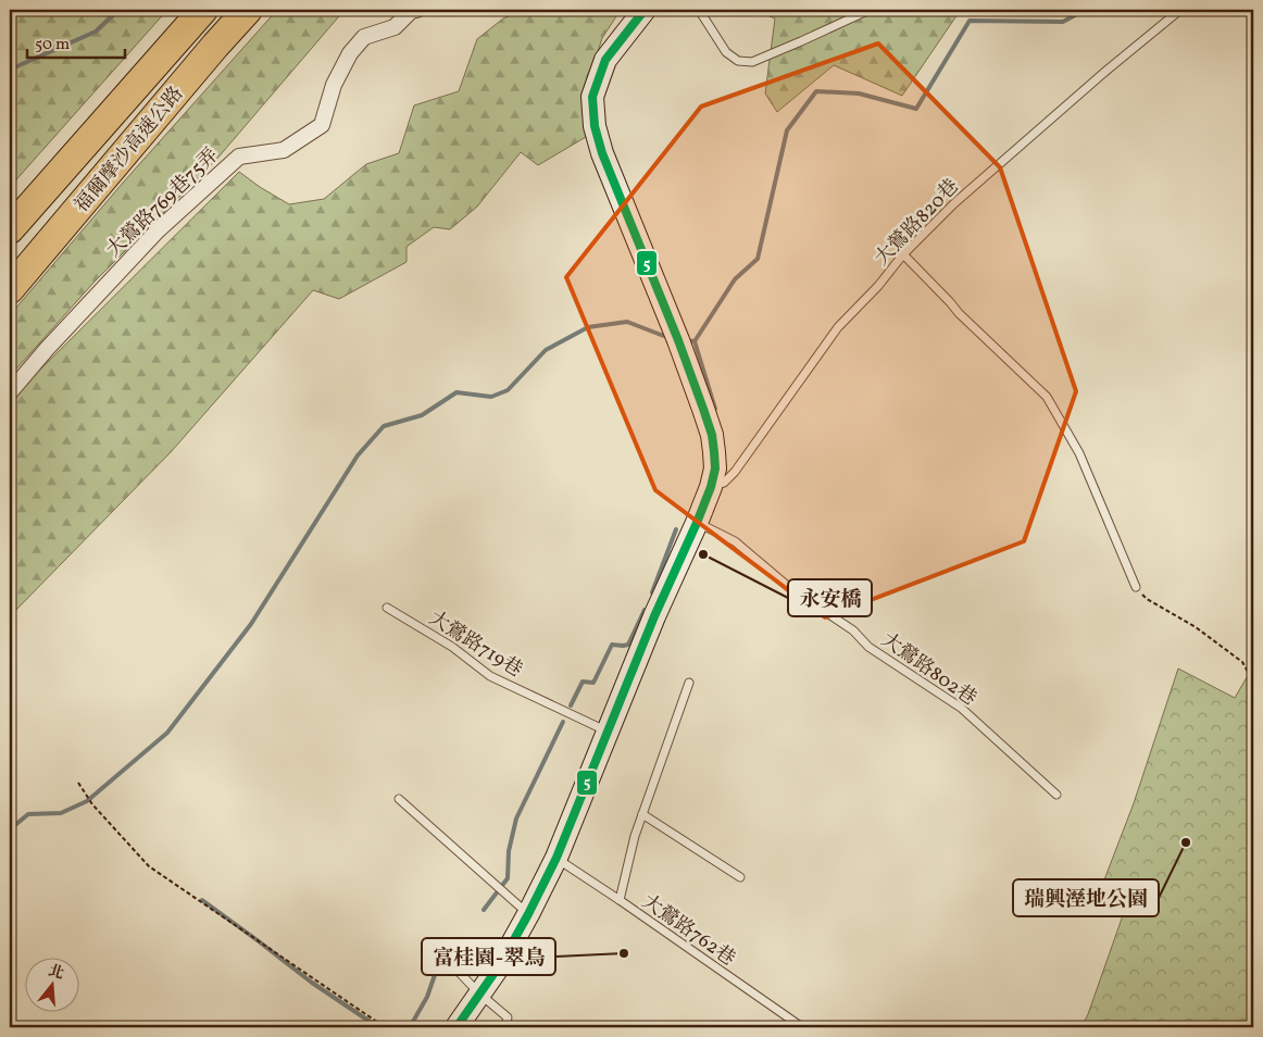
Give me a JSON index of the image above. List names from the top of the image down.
{
  "streets": {
    "highway": ["福爾摩沙高速公路"],
    "street": ["大鶯路769巷75弄"],
    "lane": [
      "大鶯路820巷",
      "大鶯路719巷",
      "大鶯路802巷",
      "大鶯路762巷"
    ]
  },
  "places": ["永安橋", "瑞興溼地公園", "富桂園-翠鳥"],
  "lines": ["transit line 5"],
  "scale_bar": "50 m",
  "north": "top"
}
